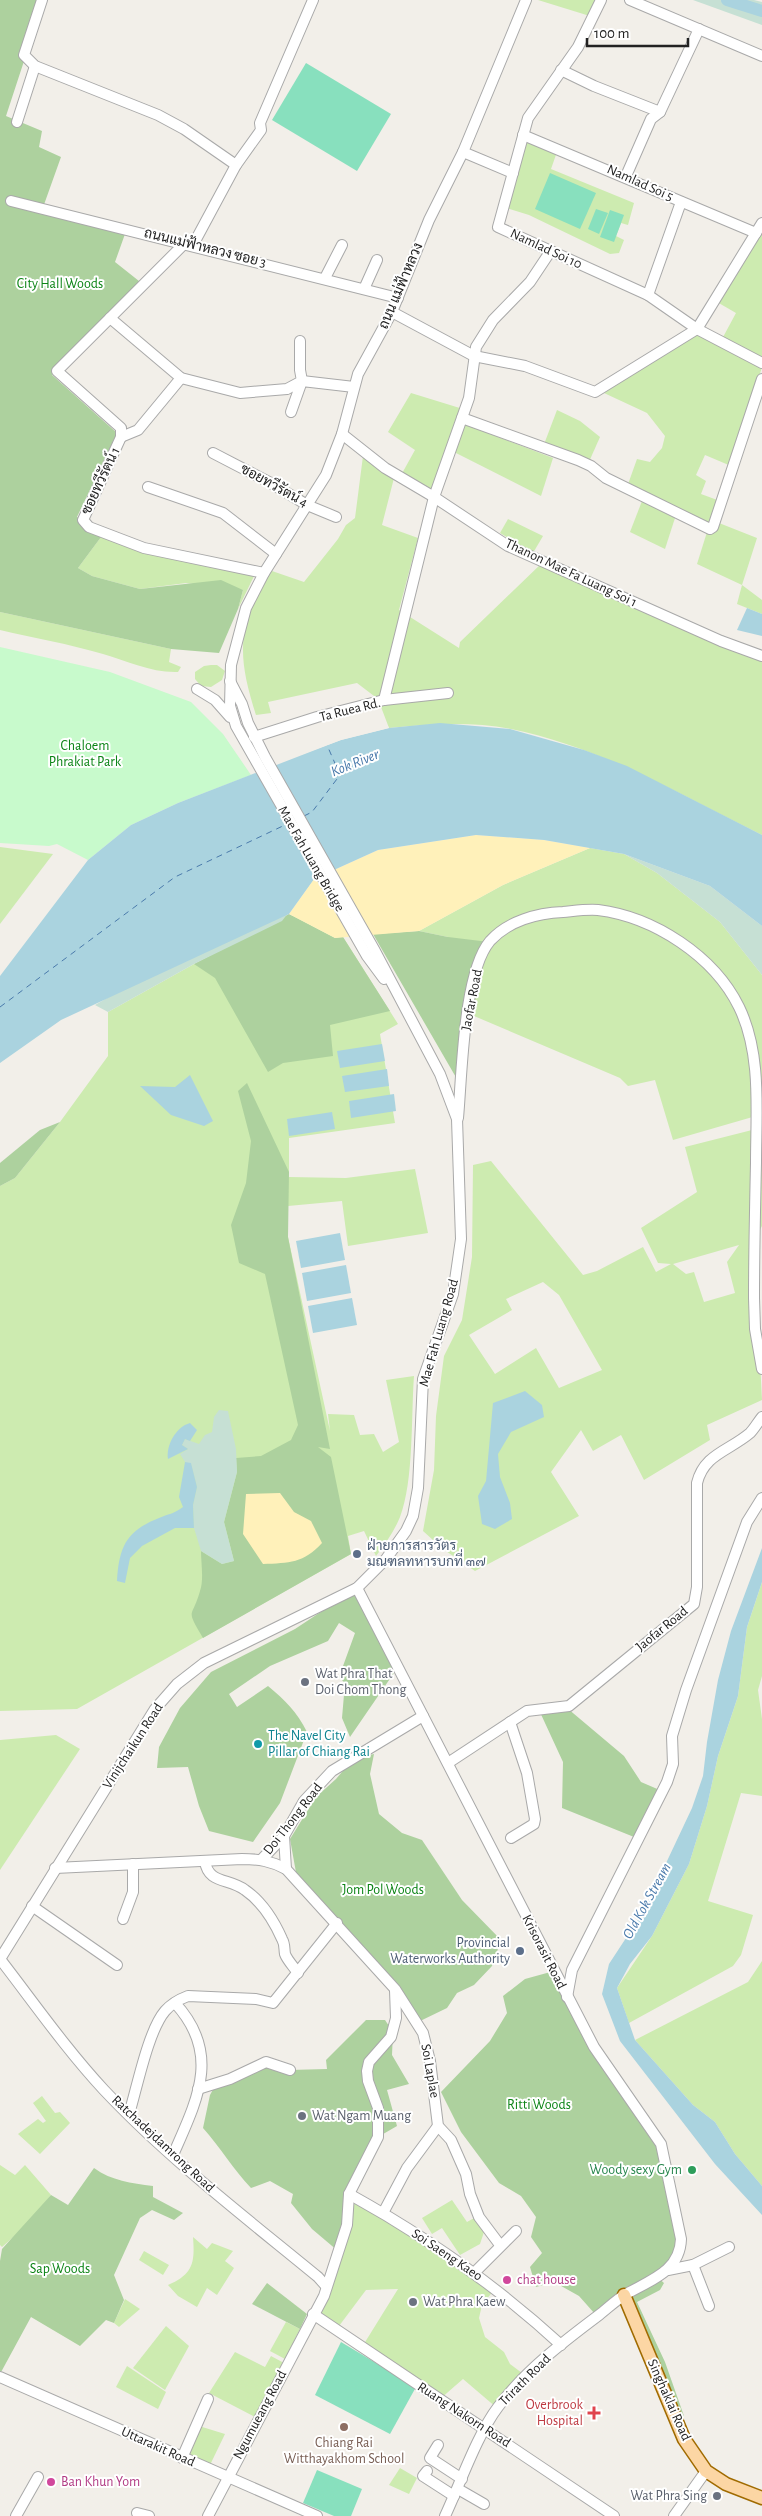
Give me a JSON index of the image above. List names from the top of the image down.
{
  "streets": {
    "main road": ["Singhaklai Road"],
    "street": [
      "Namlad Soi 5",
      "ถนนแม่ฟ้าหลวง ซอย 3",
      "Namlad Soi 10",
      "ถนน แม่ฟ้าหลวง",
      "ซอยทวีรัตน์ 1",
      "ซอยทวีรัตน์ 4",
      "Thanon Mae Fa Luang Soi 1",
      "Ta Ruea Rd.",
      "Mae Fah Luang Bridge",
      "Jaofar Road",
      "Mae Fah Luang Road",
      "Vinijchaikun Road",
      "Doi Thong Road",
      "Krisorasit Road",
      "Soi Laplae",
      "Ratchadejdamrong Road",
      "Soi Saeng Kaeo",
      "Trirath Road",
      "Ngumueang Road",
      "Ruang Nakorn Road",
      "Uttarakit Road"
    ]
  },
  "crossings": [
    ["Namlad Soi 5", "Namlad Soi 10"],
    ["ถนนแม่ฟ้าหลวง ซอย 3", "ถนน แม่ฟ้าหลวง"],
    ["ถนนแม่ฟ้าหลวง ซอย 3", "ซอยทวีรัตน์ 1"],
    ["ถนน แม่ฟ้าหลวง", "ซอยทวีรัตน์ 1"],
    ["ถนน แม่ฟ้าหลวง", "ซอยทวีรัตน์ 4"],
    ["ถนน แม่ฟ้าหลวง", "Thanon Mae Fa Luang Soi 1"],
    ["Mae Fah Luang Bridge", "Mae Fah Luang Road"],
    ["Jaofar Road", "Mae Fah Luang Road"],
    ["Jaofar Road", "Krisorasit Road"],
    ["Mae Fah Luang Road", "Vinijchaikun Road"],
    ["Mae Fah Luang Road", "Krisorasit Road"],
    ["Vinijchaikun Road", "Doi Thong Road"],
    ["Vinijchaikun Road", "Krisorasit Road"],
    ["Vinijchaikun Road", "Ratchadejdamrong Road"],
    ["Doi Thong Road", "Krisorasit Road"],
    ["Doi Thong Road", "Soi Laplae"],
    ["Soi Saeng Kaeo", "Trirath Road"],
    ["Trirath Road", "Singhaklai Road"],
    ["Trirath Road", "Ruang Nakorn Road"],
    ["Ngumueang Road", "Ruang Nakorn Road"],
    ["Ngumueang Road", "Uttarakit Road"]
  ],
  "water": ["Kok River", "Old Kok Stream"],
  "parks": [
    "City Hall Woods",
    "Chaloem Phrakiat Park",
    "Jom Pol Woods",
    "Ritti Woods",
    "Sap Woods"
  ],
  "places": {
    "other": [
      "ฝ่ายการสารวัตร มณฑลทหารบกที่ ๓๗",
      "Wat Phra That Doi Chom Thong",
      "The Navel City Pillar of Chiang Rai",
      "Provincial Waterworks Authority",
      "Wat Ngam Muang",
      "Woody sexy Gym",
      "chat house",
      "Wat Phra Kaew",
      "Chiang Rai Witthayakhom School",
      "Ban Khun Yom",
      "Wat Phra Sing"
    ],
    "health": ["Overbrook Hospital"]
  },
  "scale_bar": "100 m"
}
